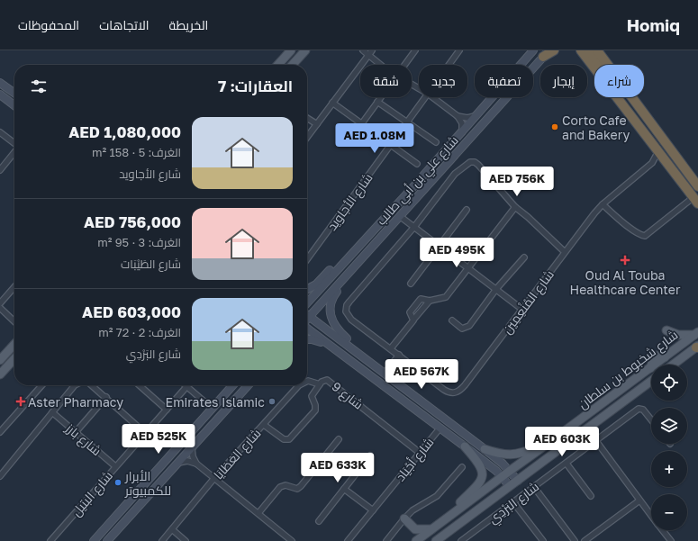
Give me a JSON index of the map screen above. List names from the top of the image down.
{
  "streets": {
    "main road": ["شارع علي بن أبي طالب", "شارع شخبوط بن سلطان"],
    "street": [
      "شارع الأجاويد",
      "شارع المُنْعِمِين",
      "شارع 9",
      "شارع بارز",
      "شارع العَطَايَا",
      "شارع أجْيَاد",
      "شارع البتيل",
      "شارع البَرْدِي"
    ]
  },
  "crossings": [
    ["شارع 9", "شارع العَطَايَا"],
    ["شارع 9", "شارع أجْيَاد"],
    ["شارع بارز", "شارع البتيل"]
  ],
  "places": {
    "other": ["Corto Cafe and Bakery", "Emirates Islamic", "الأبرار للكمبيوتر"],
    "health": ["Oud Al Touba Healthcare Center", "Aster Pharmacy"]
  },
  "page": {
    "header": "Homiq",
    "nav": ["الخريطة", "الاتجاهات", "المحفوظات"],
    "chip": [
      "شراء",
      "إيجار",
      "تصفية",
      "جديد",
      "شقة"
    ],
    "heading": "العقارات: 7",
    "list": [
      {
        "name": "AED 1,080,000",
        "note": "الغرف: 5 · 158 m² · شارع الأجاويد"
      },
      {
        "name": "AED 756,000",
        "note": "الغرف: 3 · 95 m² · شارع الطَيْبَات"
      },
      {
        "name": "AED 603,000",
        "note": "الغرف: 2 · 72 m² · شارع البَرْدِي"
      }
    ],
    "price": [
      "AED 1.08M",
      "AED 756K",
      "AED 495K",
      "AED 567K",
      "AED 525K",
      "AED 603K",
      "AED 633K"
    ],
    "map_buttons": ["+", "−"]
  }
}
